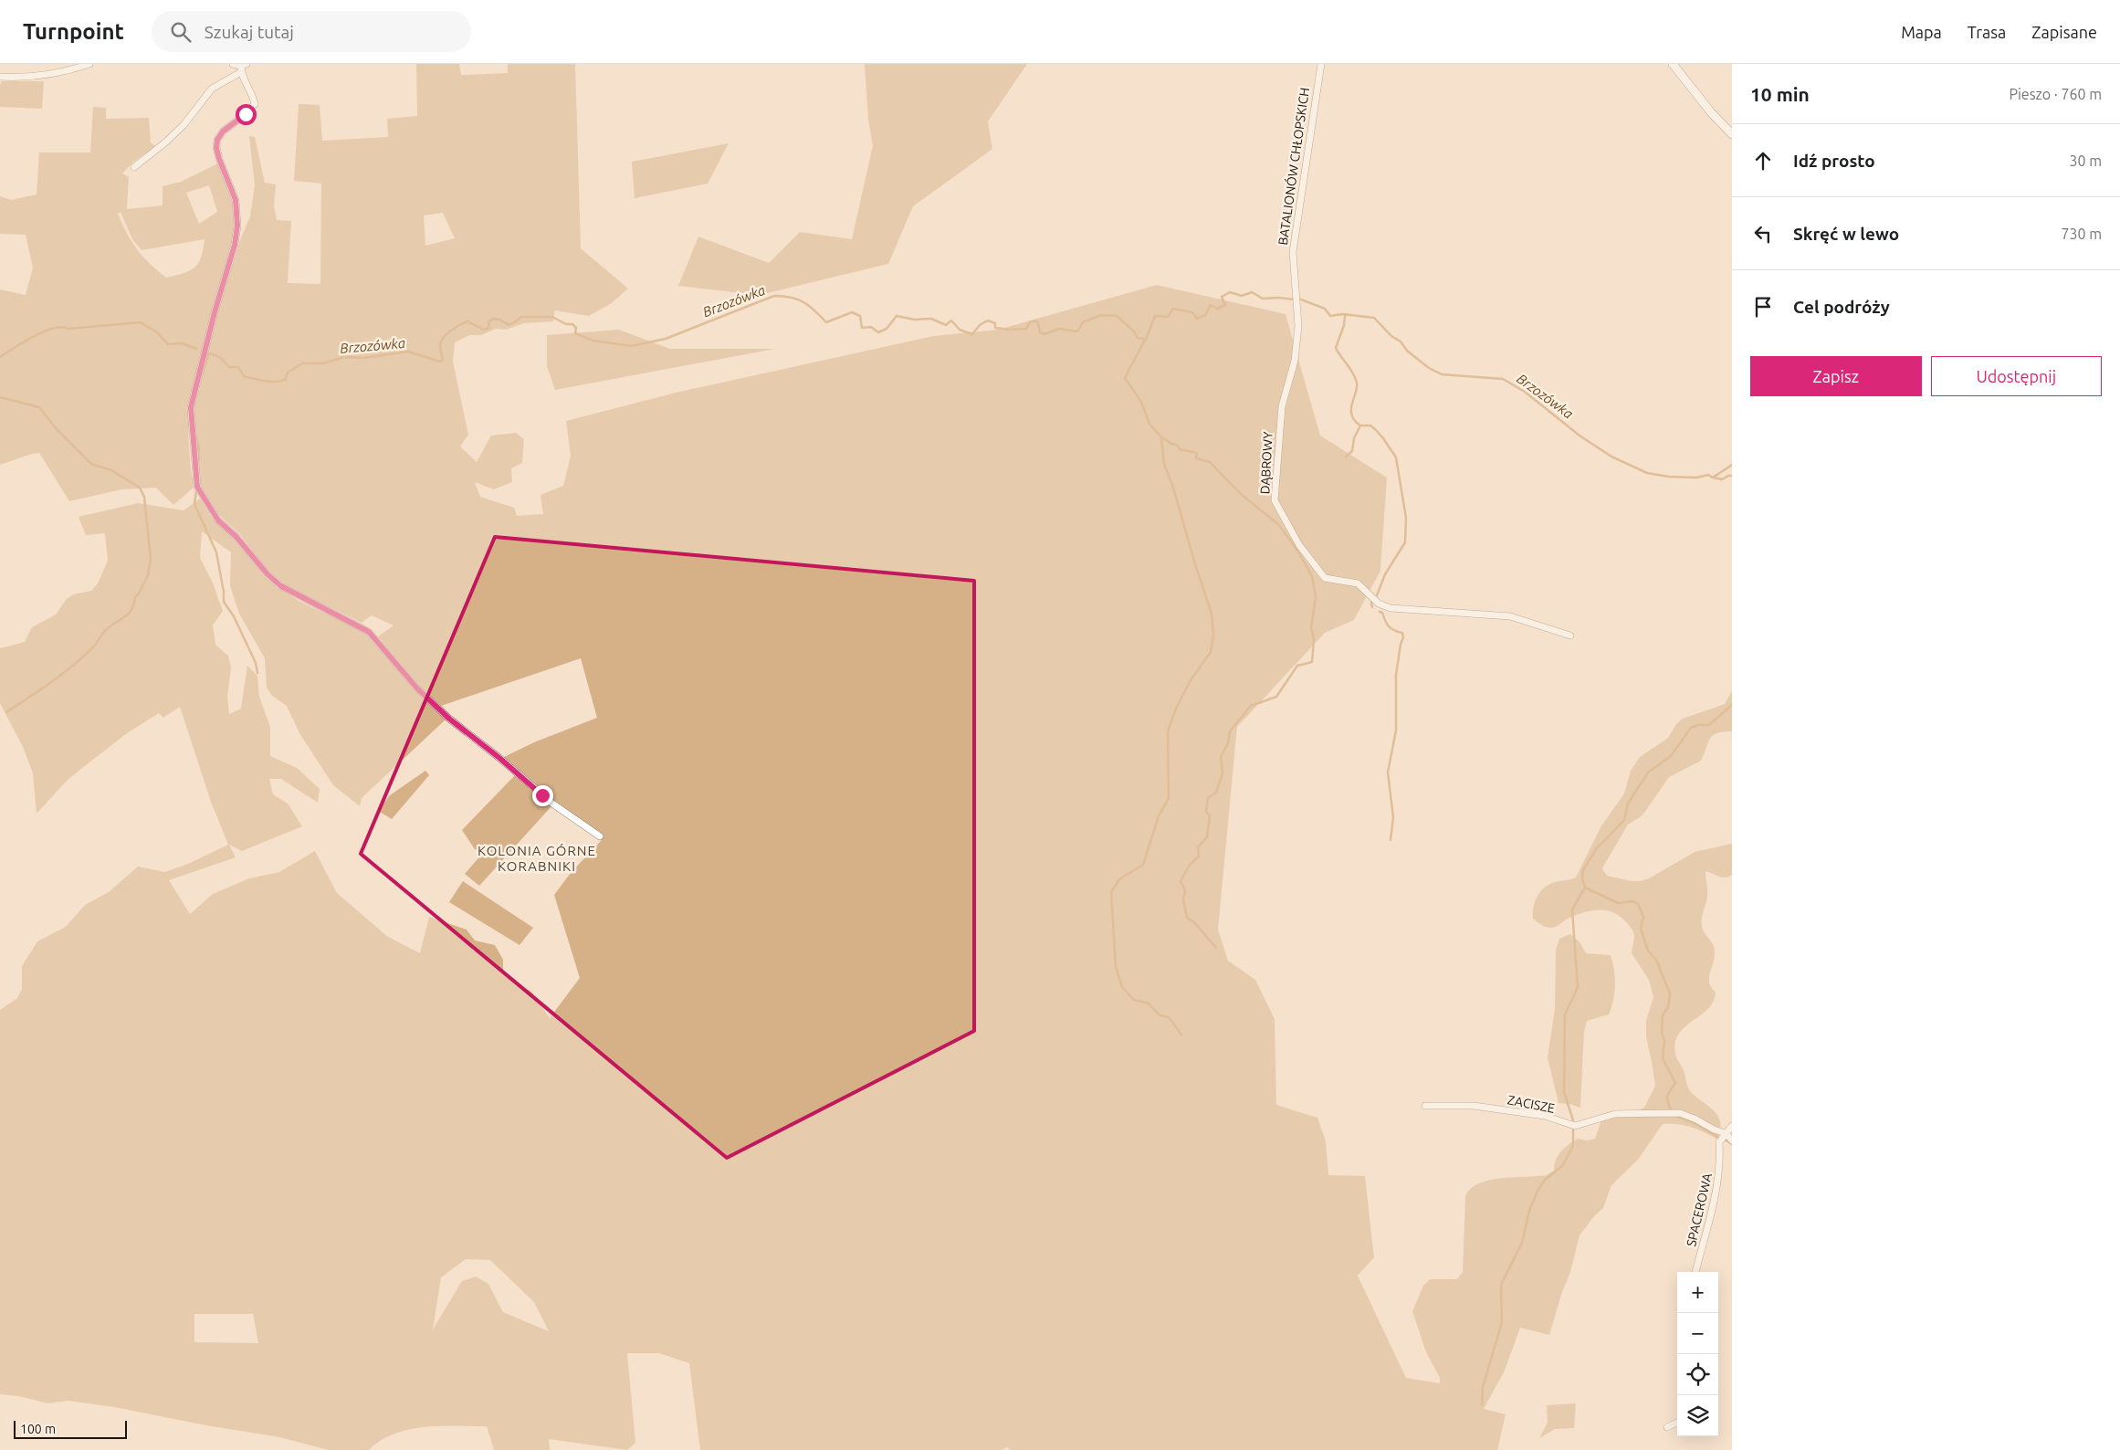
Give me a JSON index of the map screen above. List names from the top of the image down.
{
  "streets": {
    "street": [
      "BATALIONÓW CHŁOPSKICH",
      "DĄBROWY",
      "ZACISZE",
      "SPACEROWA"
    ]
  },
  "crossings": [
    ["BATALIONÓW CHŁOPSKICH", "DĄBROWY"],
    ["ZACISZE", "SPACEROWA"]
  ],
  "districts": ["KOLONIA GÓRNE KORABNIKI"],
  "water": ["Brzozówka"],
  "scale_bar": "100 m",
  "page": {
    "header": "Turnpoint",
    "search": "Szukaj tutaj",
    "nav": ["Mapa", "Trasa", "Zapisane"],
    "heading": ["10 min", "Pieszo · 760 m"],
    "list": [
      ["Idź prosto", "30 m"],
      ["Skręć w lewo", "730 m"],
      "Cel podróży"
    ],
    "buttons": ["Zapisz", "Udostępnij"],
    "map_buttons": ["+", "−"],
    "scale": "100 m"
  }
}
